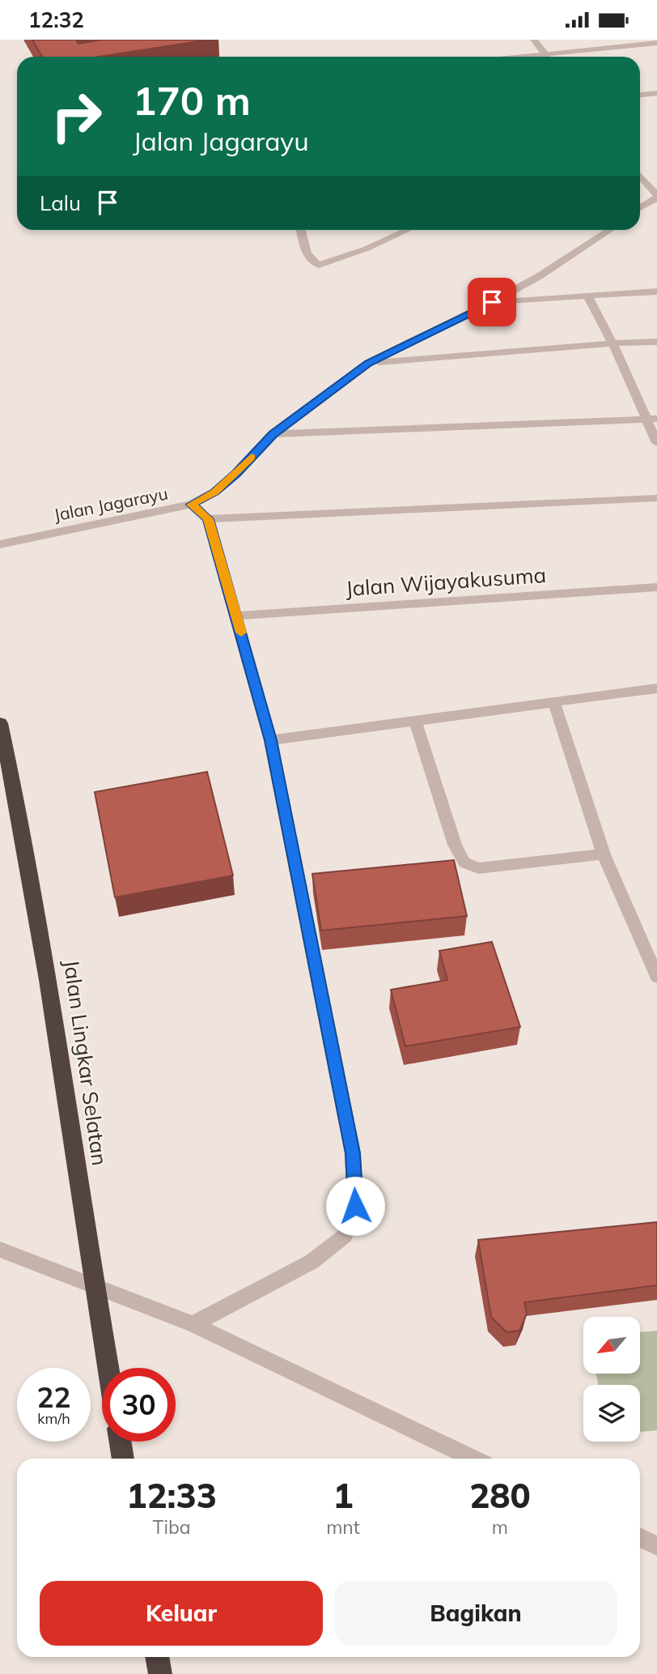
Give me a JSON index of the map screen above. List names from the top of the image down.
{
  "streets": {
    "highway": ["Jalan Lingkar Selatan"],
    "street": ["Jalan Jagarayu", "Jalan Wijayakusuma"]
  },
  "north": "bottom left",
  "page": {
    "status": "12:32",
    "turn": ["170 m", "Jalan Jagarayu"],
    "then": "Lalu",
    "speed": "22 km/h",
    "limit": "30",
    "eta": [
      "12:33",
      "Tiba",
      "1",
      "mnt",
      "280",
      "m"
    ],
    "buttons": ["Keluar", "Bagikan"]
  }
}
